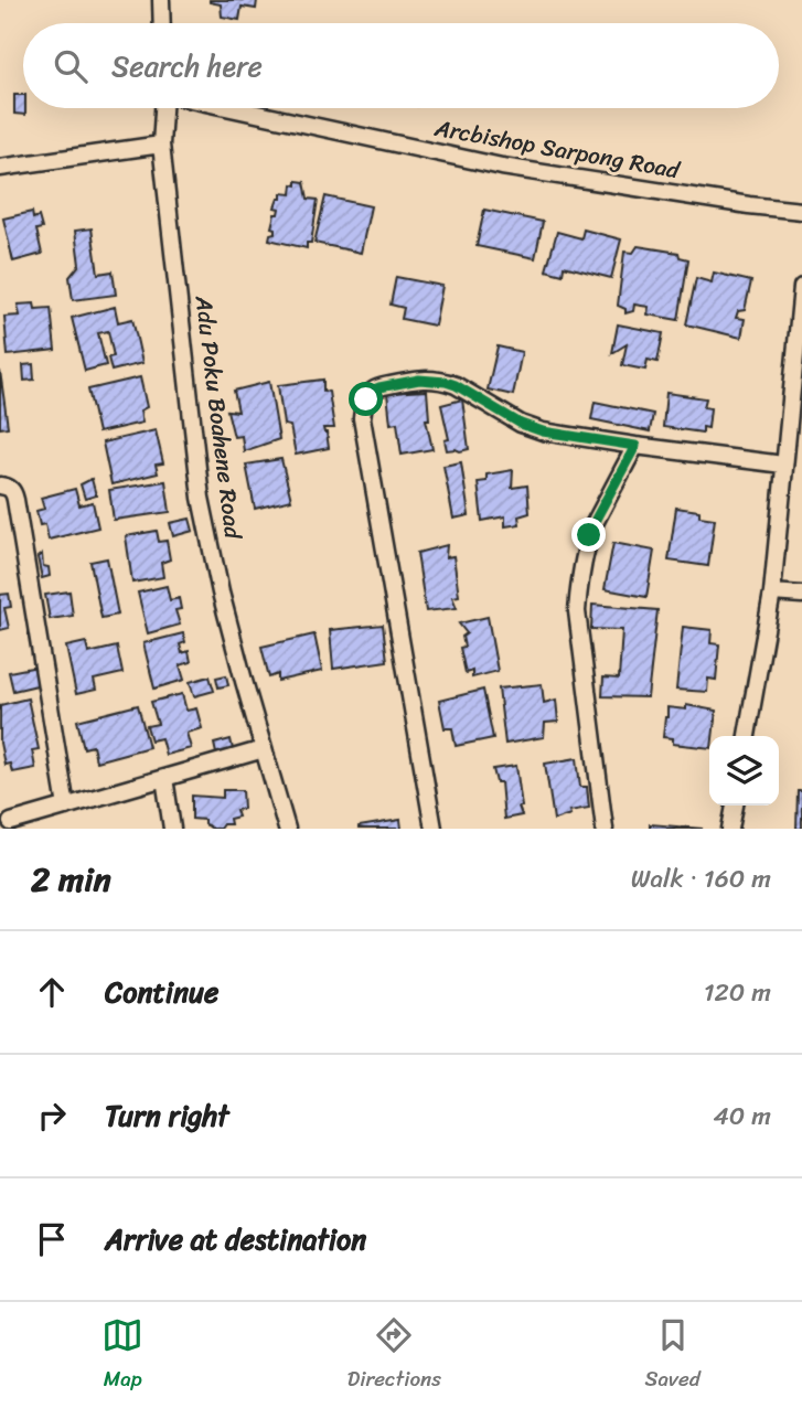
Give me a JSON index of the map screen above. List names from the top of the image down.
{
  "streets": {
    "street": ["Arcbishop Sarpong Road", "Adu Poku Boahene Road"]
  },
  "page": {
    "search": "Search here",
    "heading": ["2 min", "Walk · 160 m"],
    "list": [
      ["Continue", "120 m"],
      ["Turn right", "40 m"],
      "Arrive at destination"
    ],
    "nav": ["Map", "Directions", "Saved"]
  }
}
